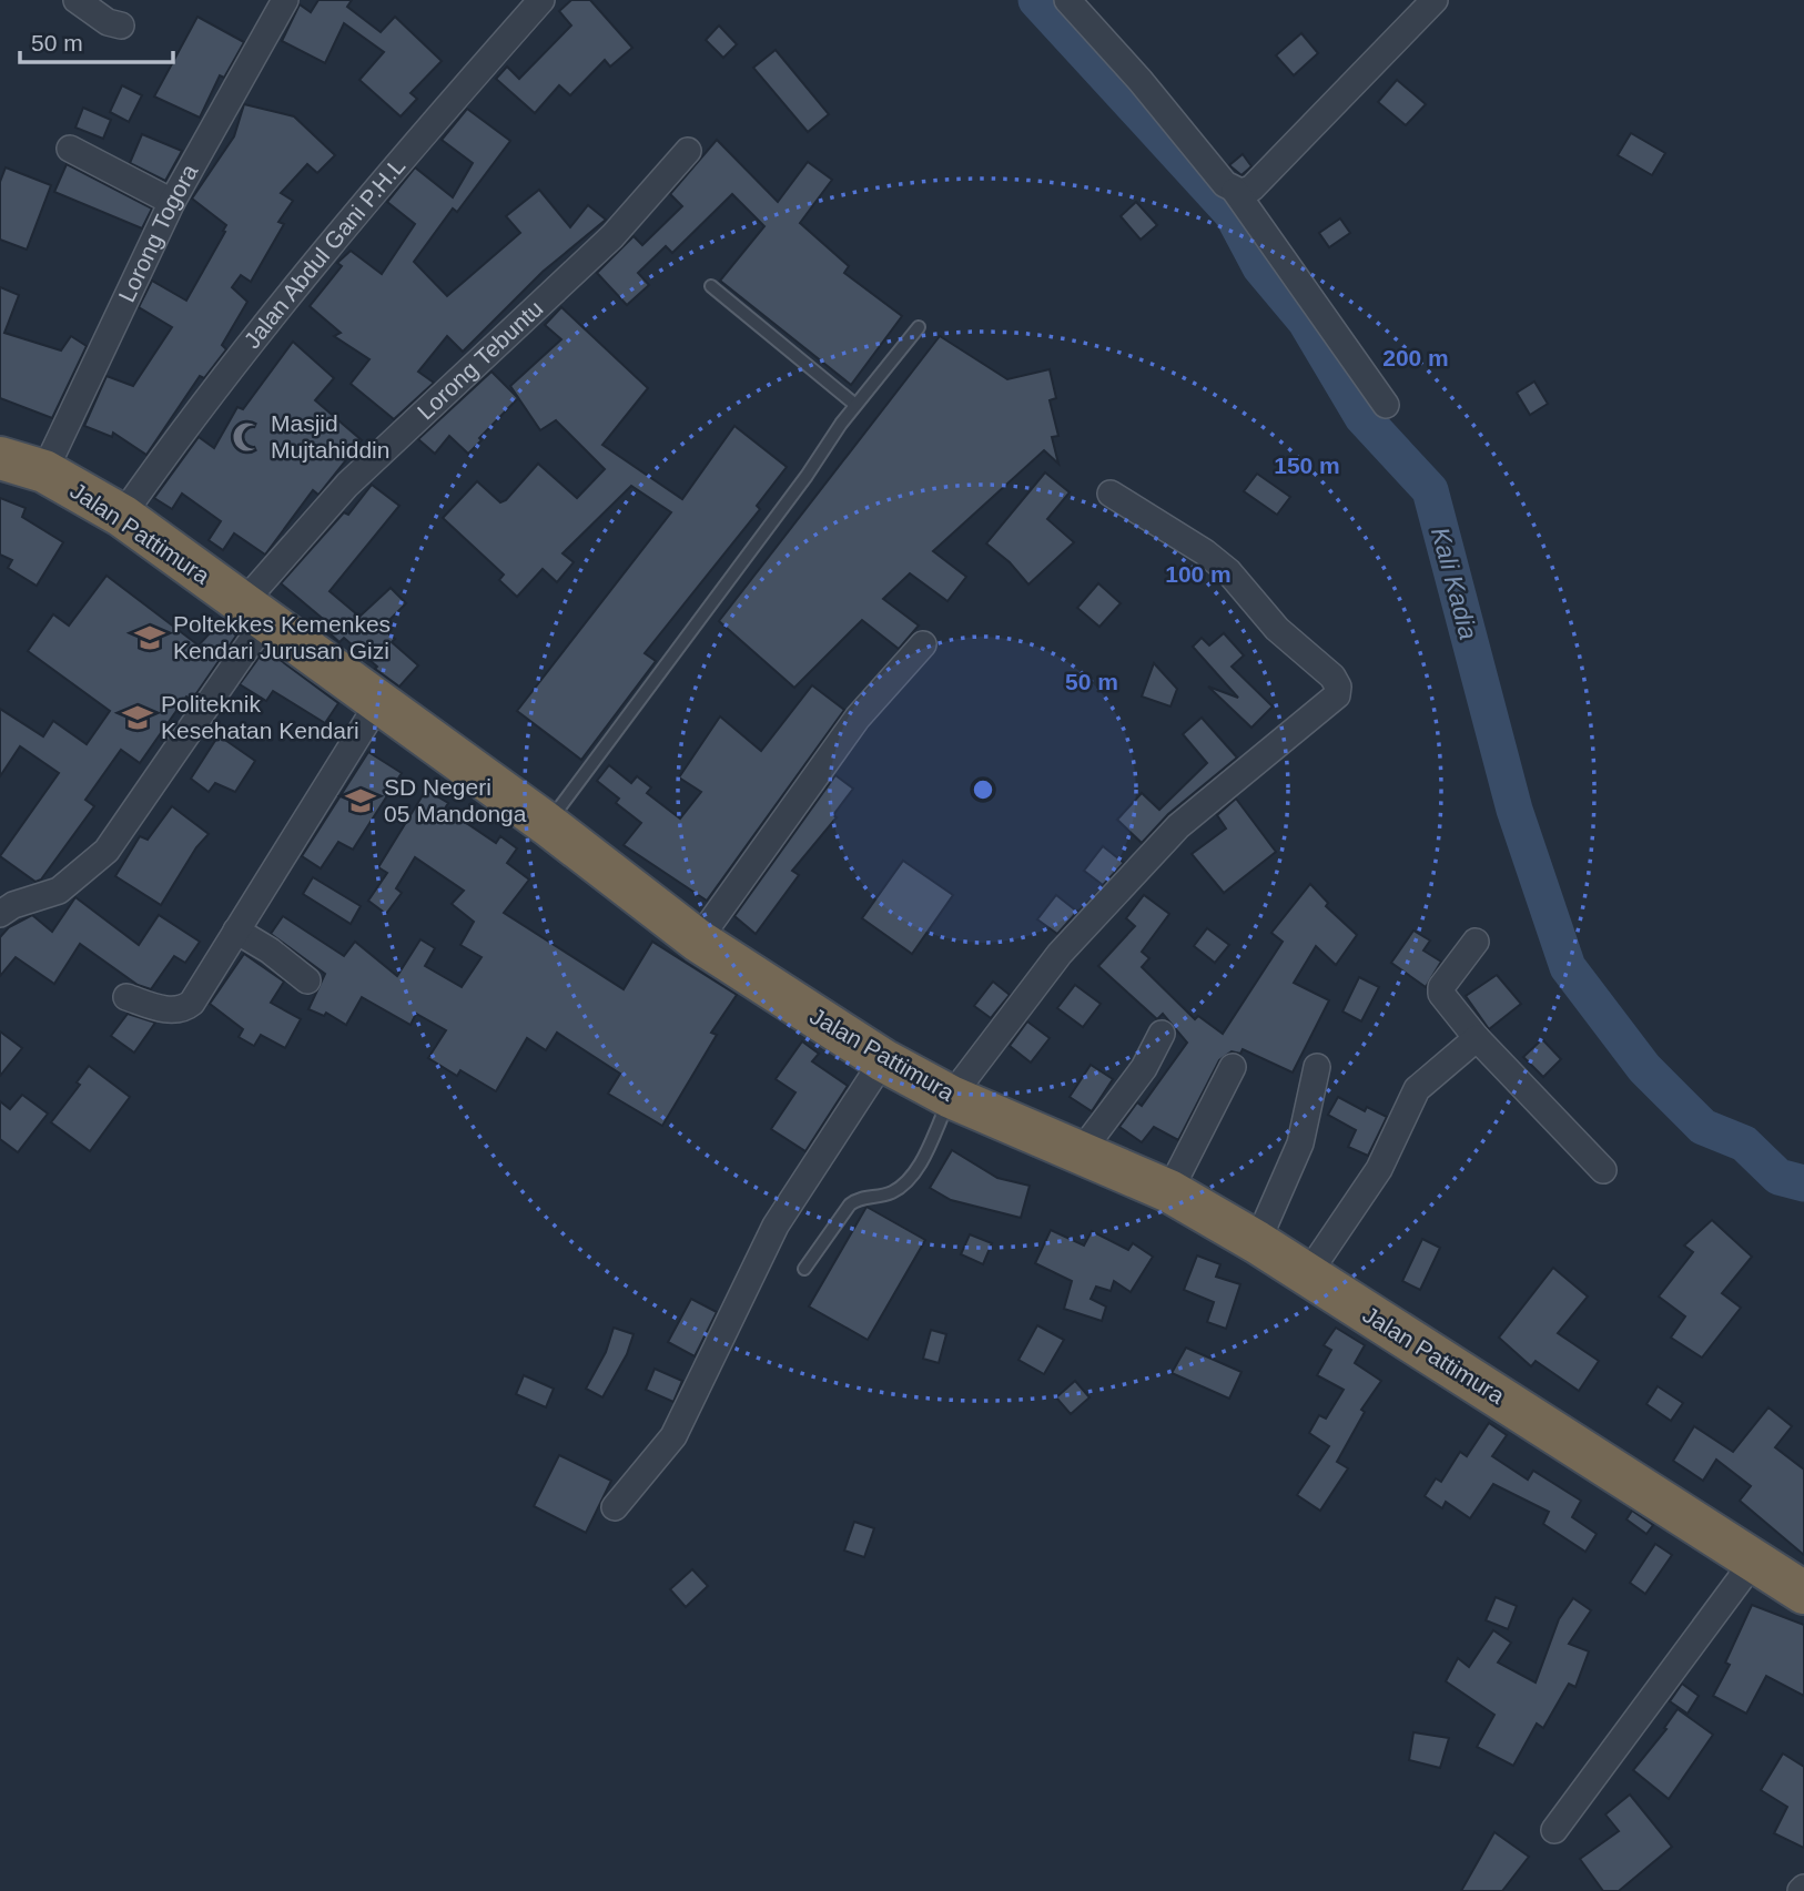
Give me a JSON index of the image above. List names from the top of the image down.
{
  "streets": {
    "highway": ["Jalan Pattimura"],
    "street": ["Lorong Togora", "Jalan Abdul Gani P.H.L", "Lorong Tebuntu"]
  },
  "crossings": [
    ["Lorong Togora", "Jalan Pattimura"],
    ["Jalan Abdul Gani P.H.L", "Jalan Pattimura"],
    ["Lorong Tebuntu", "Jalan Pattimura"]
  ],
  "water": ["Kali Kadia"],
  "places": {
    "mosque": ["Masjid Mujtahiddin"],
    "school or university": ["Poltekkes Kemenkes Kendari Jurusan Gizi", "Politeknik Kesehatan Kendari", "SD Negeri 05 Mandonga"]
  },
  "scale_bar": "50 m",
  "rings": [
    "200 m",
    "150 m",
    "100 m",
    "50 m"
  ]
}
